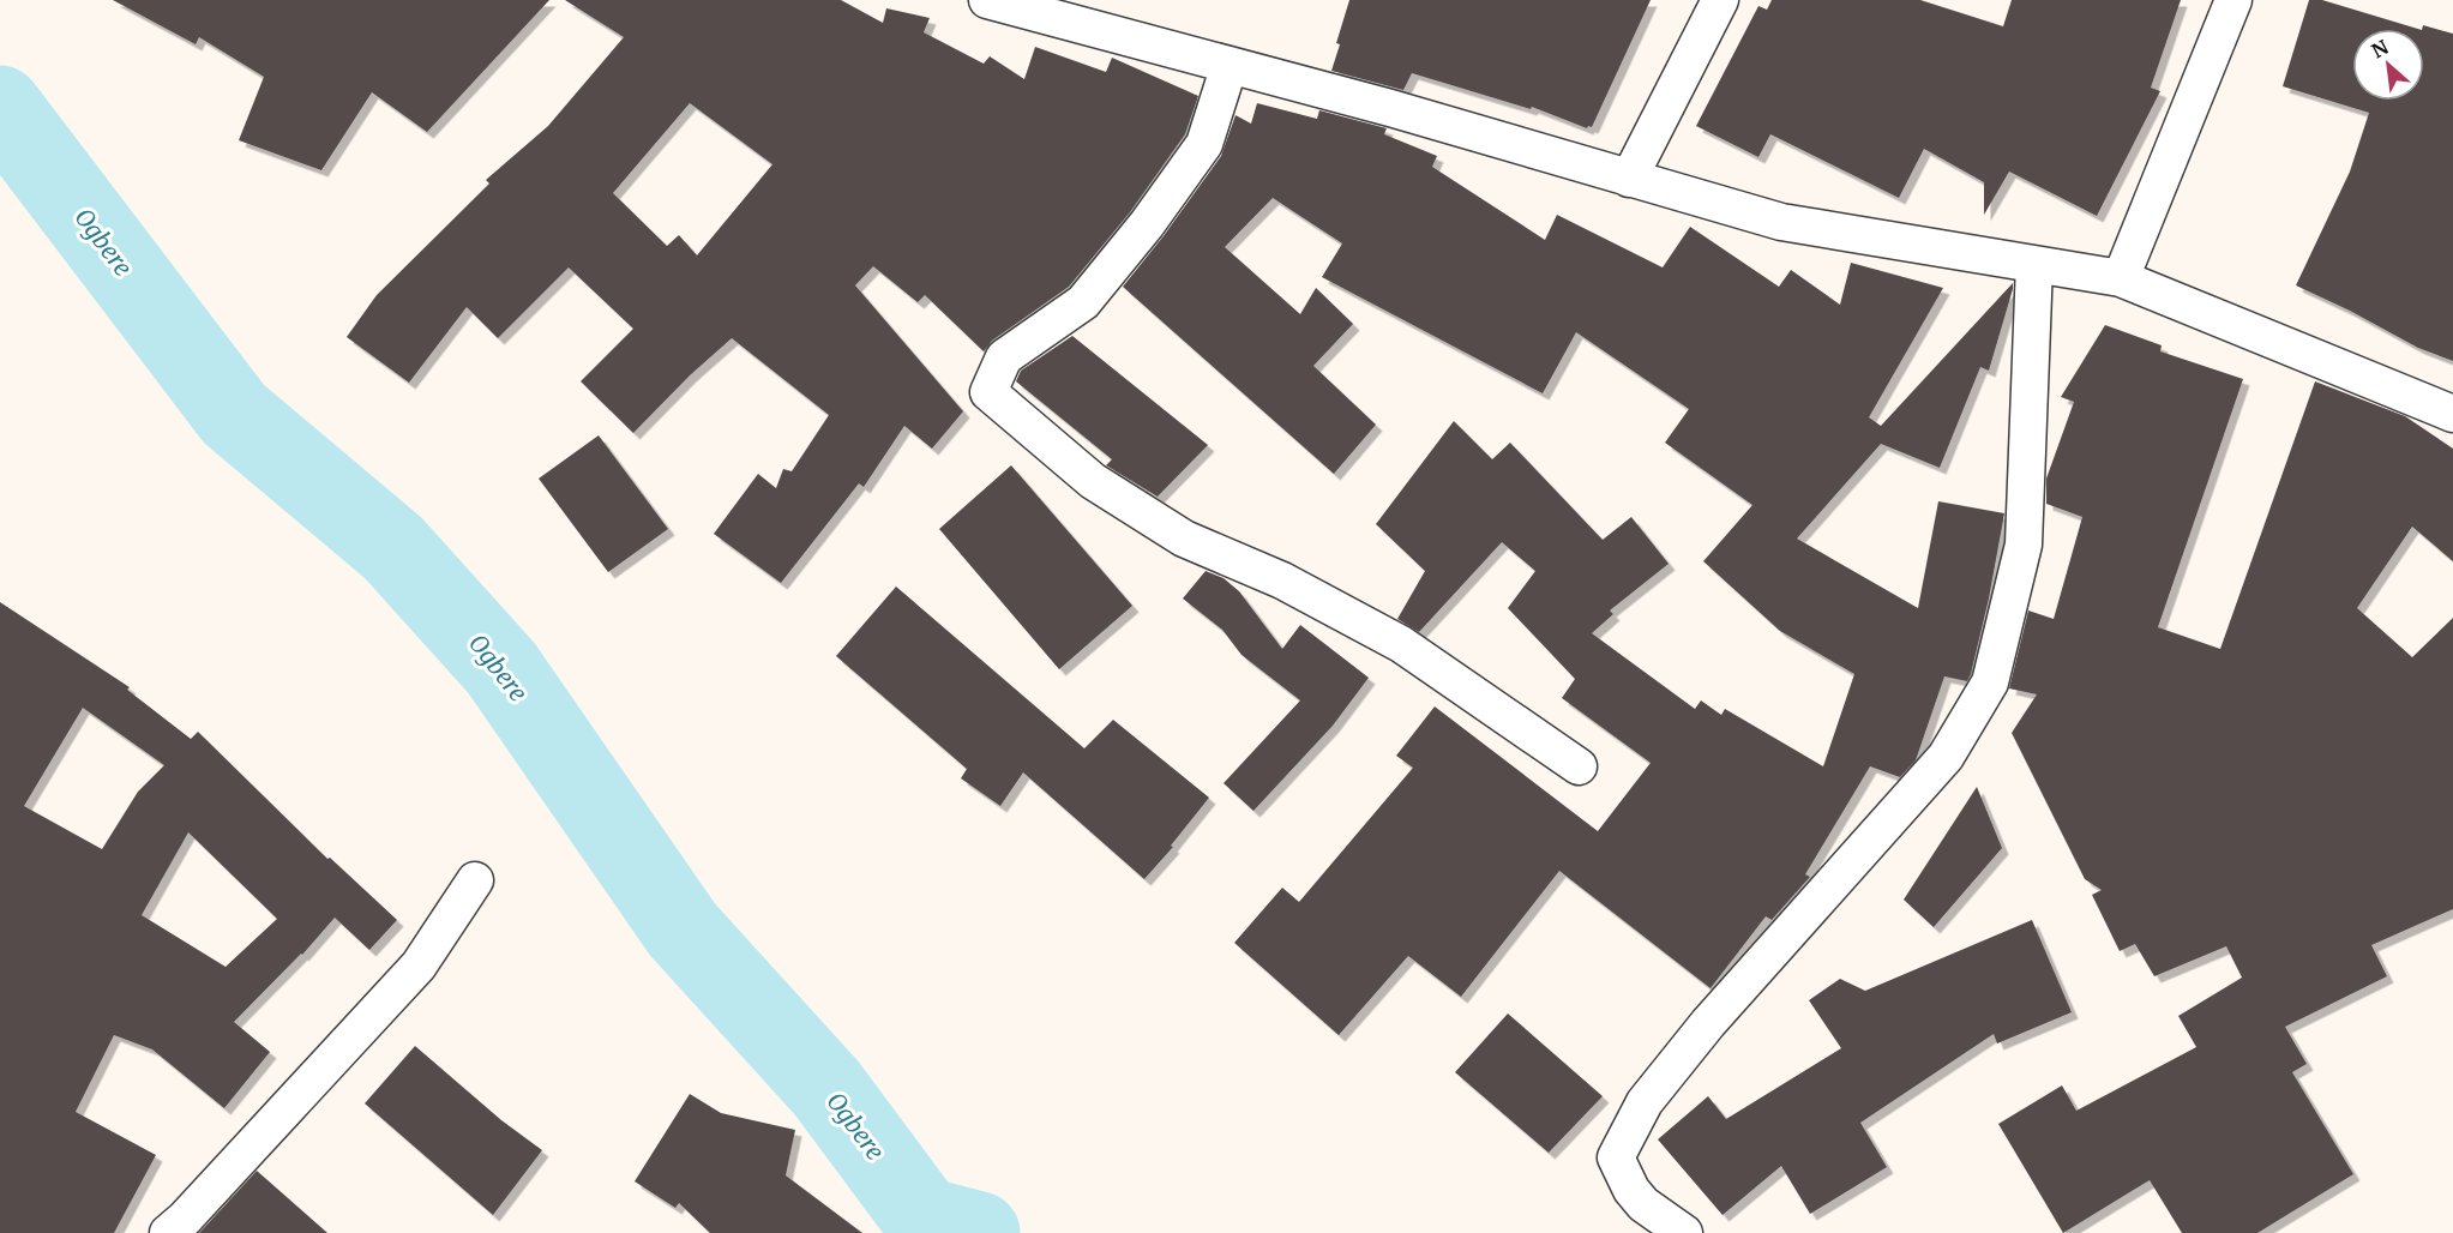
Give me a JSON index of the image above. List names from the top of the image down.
{
  "water": ["Ogbere"],
  "north": "top left"
}
